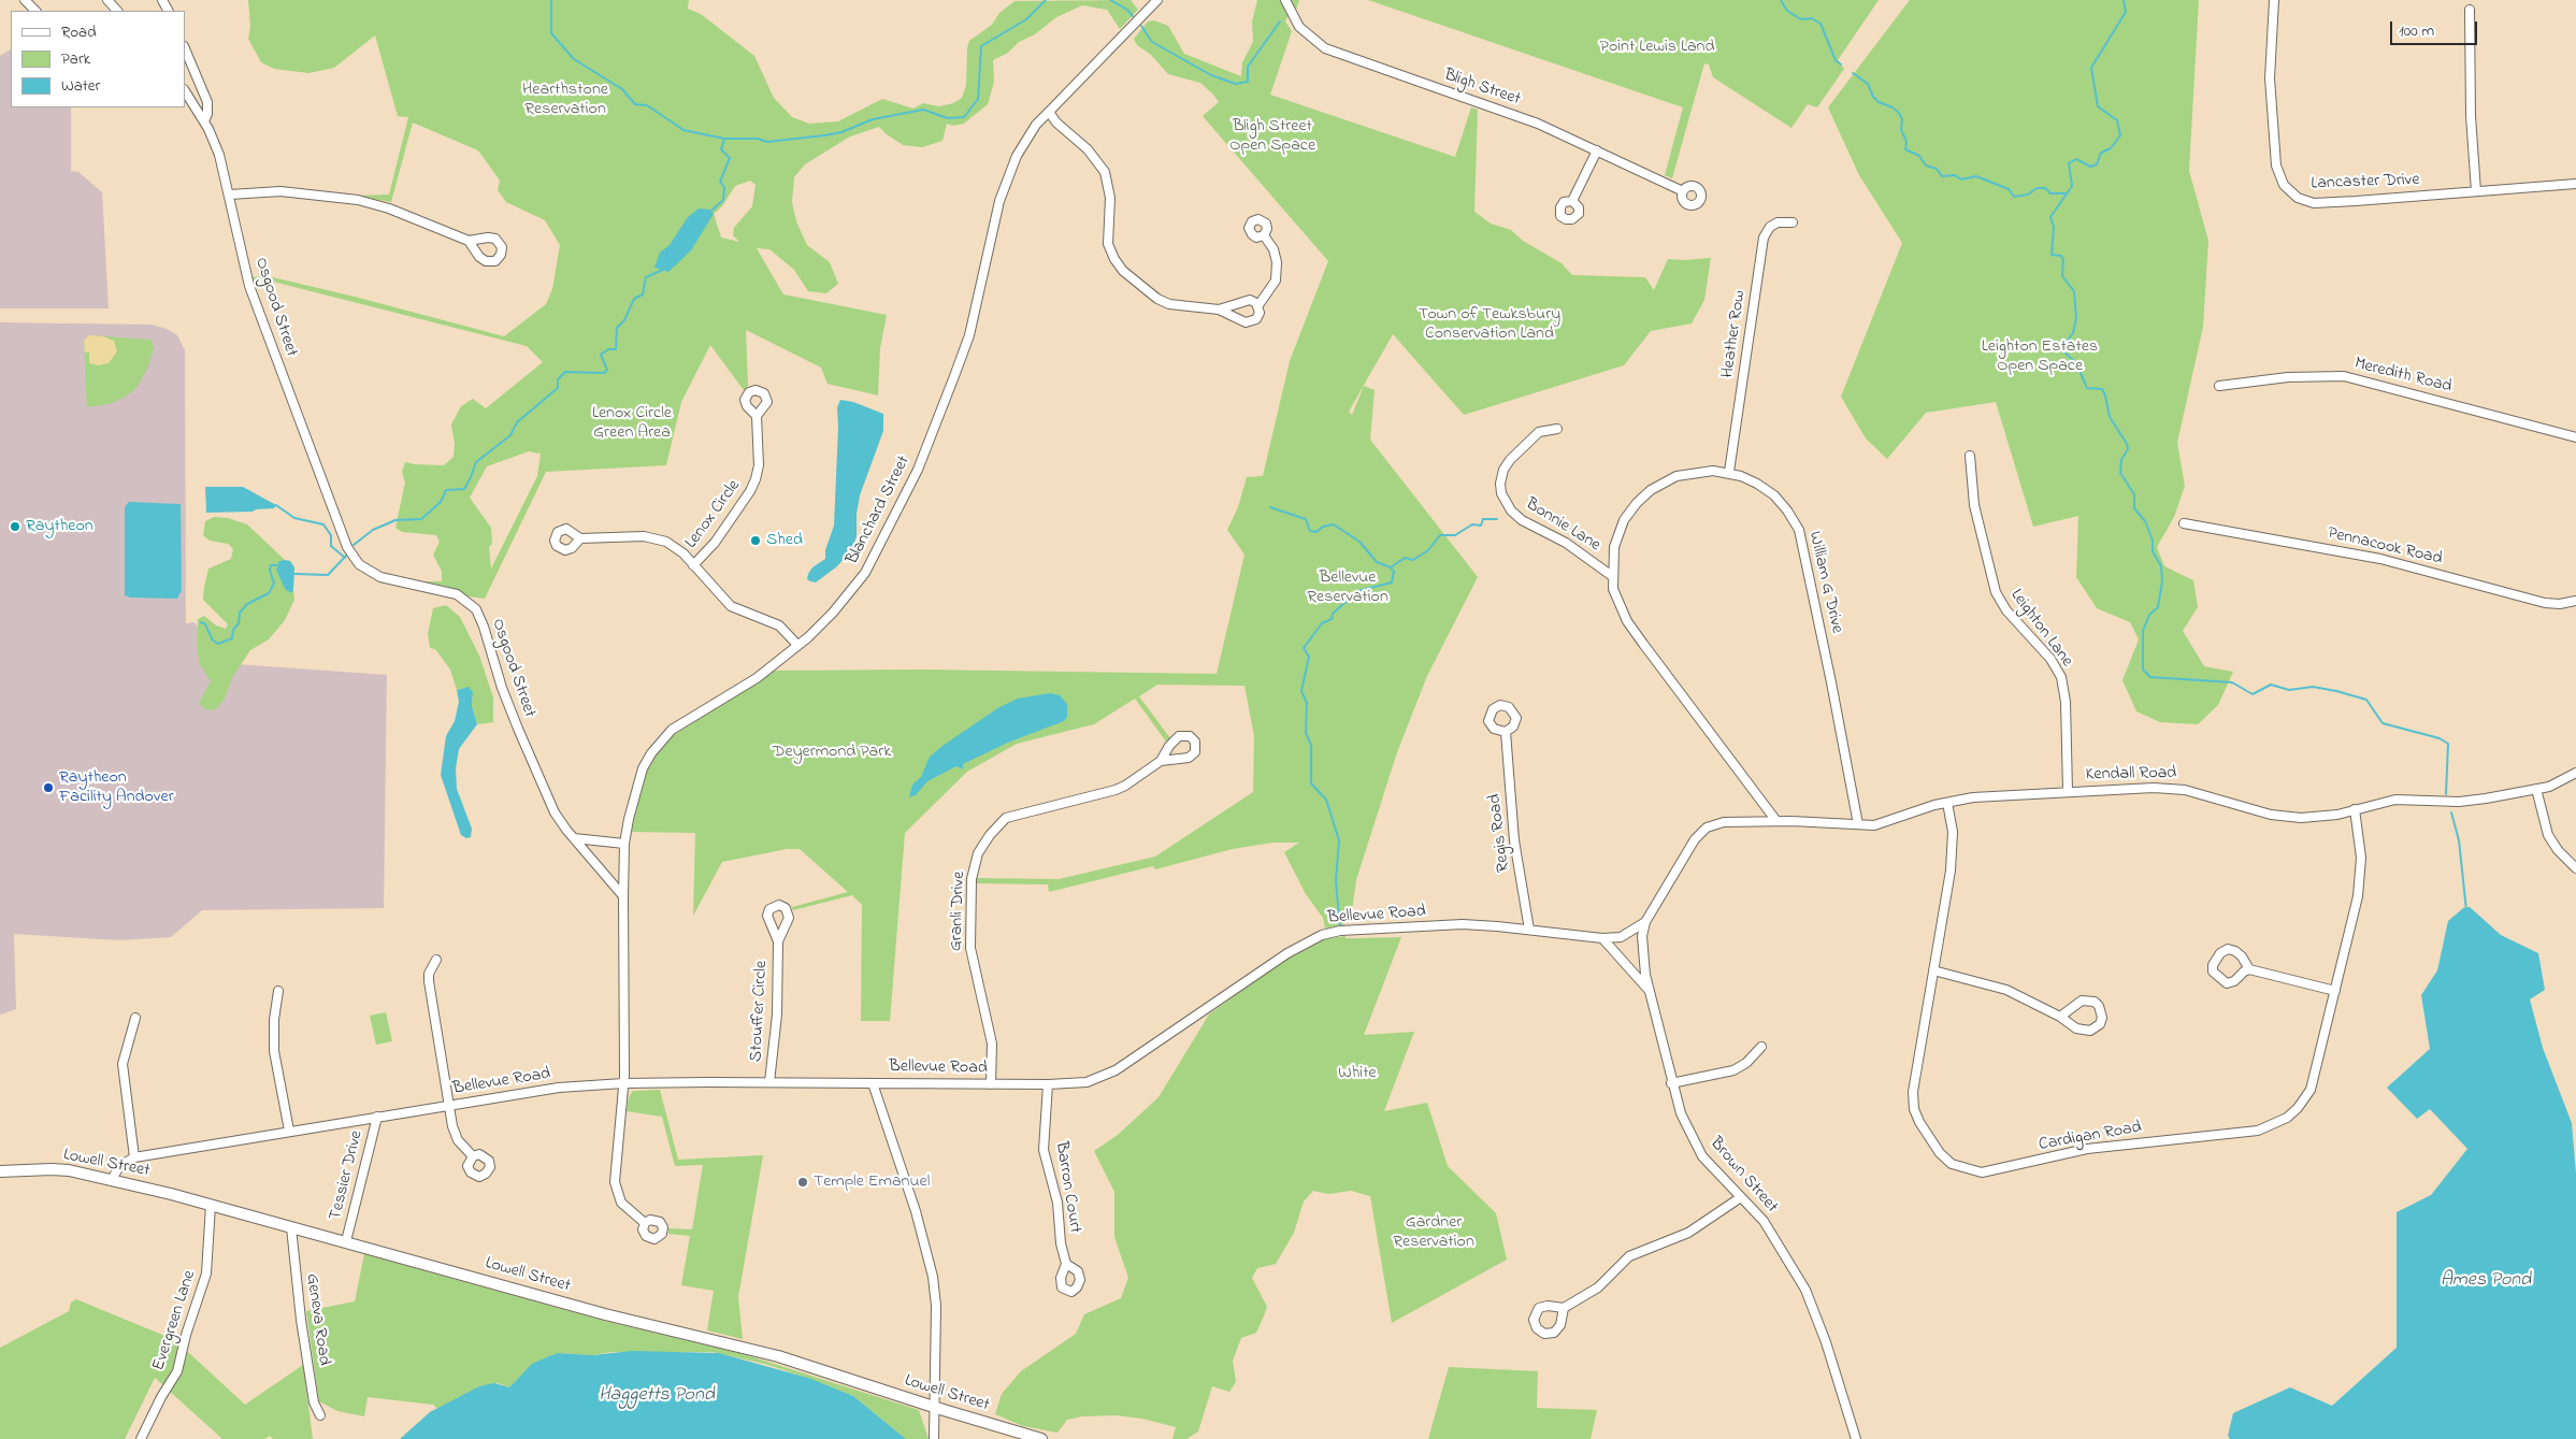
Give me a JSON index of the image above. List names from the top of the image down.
{
  "streets": {
    "main road": ["Lowell Street"],
    "street": [
      "Bligh Street",
      "Lancaster Drive",
      "Osgood Street",
      "Heather Row",
      "Meredith Road",
      "Blanchard Street",
      "Lenox Circle",
      "Bonnie Lane",
      "Pennacook Road",
      "William G Drive",
      "Leighton Lane",
      "Kendall Road",
      "Regis Road",
      "Granli Drive",
      "Bellevue Road",
      "Stouffer Circle",
      "Cardigan Road",
      "Tessier Drive",
      "Brown Street",
      "Barron Court",
      "Geneva Road",
      "Evergreen Lane"
    ]
  },
  "crossings": [
    ["Osgood Street", "Blanchard Street"],
    ["Heather Row", "William G Drive"],
    ["Bonnie Lane", "William G Drive"],
    ["William G Drive", "Kendall Road"],
    ["Leighton Lane", "Kendall Road"],
    ["Kendall Road", "Bellevue Road"],
    ["Kendall Road", "Cardigan Road"],
    ["Regis Road", "Bellevue Road"],
    ["Granli Drive", "Bellevue Road"],
    ["Bellevue Road", "Stouffer Circle"],
    ["Bellevue Road", "Tessier Drive"],
    ["Bellevue Road", "Brown Street"],
    ["Bellevue Road", "Barron Court"],
    ["Lowell Street", "Tessier Drive"],
    ["Lowell Street", "Geneva Road"],
    ["Lowell Street", "Evergreen Lane"]
  ],
  "water": ["Ames Pond", "Haggetts Pond"],
  "parks": [
    "Point Lewis Land",
    "Hearthstone Reservation",
    "Bligh Street Open Space",
    "Town of Tewksbury Conservation Land",
    "Leighton Estates Open Space",
    "Lenox Circle Green Area",
    "Bellevue Reservation",
    "Deyermond Park",
    "White",
    "Gardner Reservation"
  ],
  "places": [
    "Raytheon",
    "Shed",
    "Raytheon Facility Andover",
    "Temple Emanuel"
  ],
  "legend": ["Road", "Park", "Water"],
  "scale_bar": "100 m"
}
